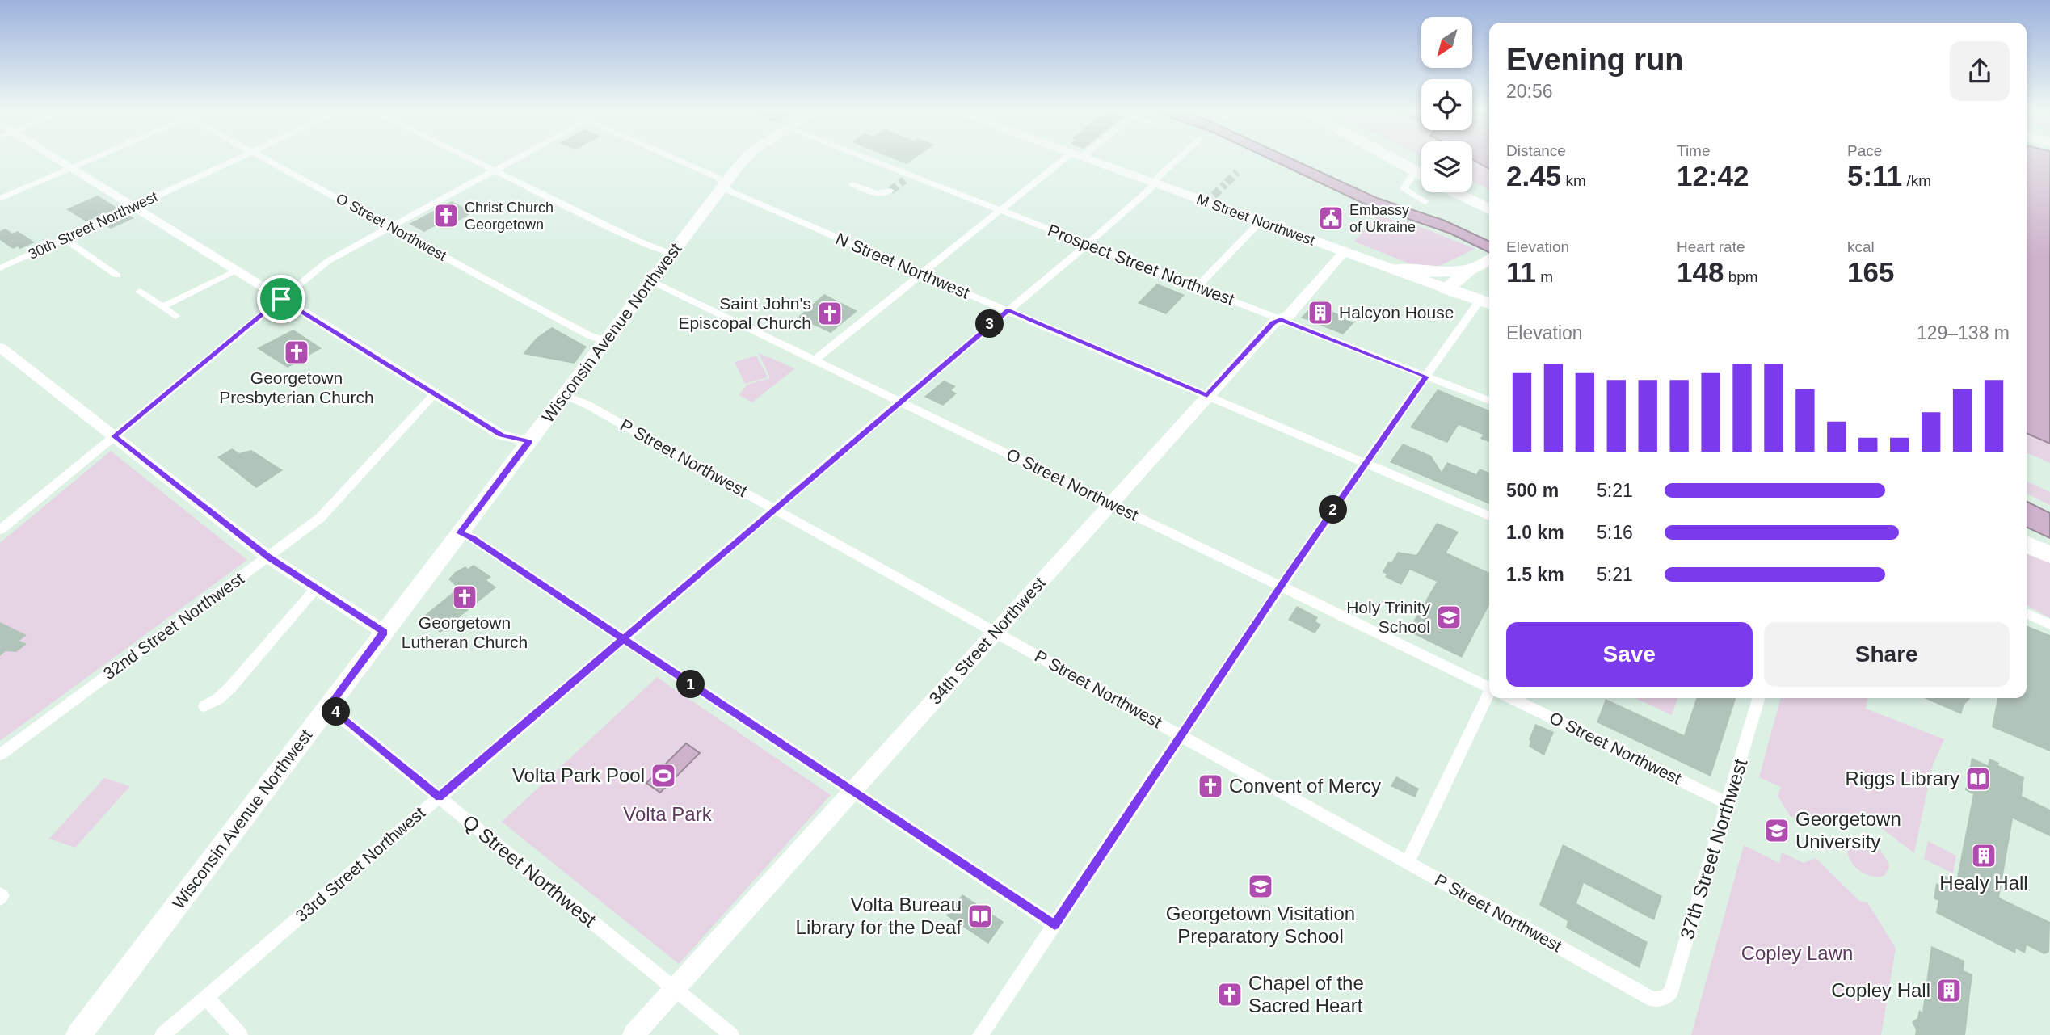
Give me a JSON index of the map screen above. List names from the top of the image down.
{
  "streets": {
    "highway": ["M Street Northwest"],
    "main road": ["Wisconsin Avenue Northwest"],
    "street": [
      "30th Street Northwest",
      "O Street Northwest",
      "Prospect Street Northwest",
      "N Street Northwest",
      "P Street Northwest",
      "32nd Street Northwest",
      "34th Street Northwest",
      "37th Street Northwest",
      "33rd Street Northwest",
      "Q Street Northwest"
    ]
  },
  "crossings": [
    ["M Street Northwest", "34th Street Northwest"],
    ["M Street Northwest", "33rd Street Northwest"],
    ["O Street Northwest", "Wisconsin Avenue Northwest"],
    ["O Street Northwest", "34th Street Northwest"],
    ["O Street Northwest", "37th Street Northwest"],
    ["O Street Northwest", "33rd Street Northwest"],
    ["Prospect Street Northwest", "34th Street Northwest"],
    ["Prospect Street Northwest", "33rd Street Northwest"],
    ["N Street Northwest", "Wisconsin Avenue Northwest"],
    ["N Street Northwest", "34th Street Northwest"],
    ["N Street Northwest", "33rd Street Northwest"],
    ["Wisconsin Avenue Northwest", "P Street Northwest"],
    ["Wisconsin Avenue Northwest", "Q Street Northwest"],
    ["P Street Northwest", "34th Street Northwest"],
    ["P Street Northwest", "37th Street Northwest"],
    ["P Street Northwest", "33rd Street Northwest"],
    ["34th Street Northwest", "Q Street Northwest"],
    ["33rd Street Northwest", "Q Street Northwest"]
  ],
  "parks": ["Volta Park", "Copley Lawn"],
  "places": {
    "church": [
      "Christ Church Georgetown",
      "Saint John's Episcopal Church",
      "Georgetown Presbyterian Church",
      "Georgetown Lutheran Church",
      "Convent of Mercy",
      "Chapel of the Sacred Heart"
    ],
    "public building": ["Embassy of Ukraine"],
    "building": ["Halcyon House", "Healy Hall", "Copley Hall"],
    "school or university": ["Holy Trinity School", "Georgetown University", "Georgetown Visitation Preparatory School"],
    "sports": ["Volta Park Pool"],
    "library": ["Riggs Library", "Volta Bureau Library for the Deaf"]
  },
  "north": "bottom left",
  "page": {
    "heading": ["Evening run", "20:56"],
    "stats": [
      ["Distance", "2.45 km"],
      ["Time", "12:42"],
      ["Pace", "5:11 /km"],
      ["Elevation", "11 m"],
      ["Heart rate", "148 bpm"],
      ["kcal", "165"]
    ],
    "pins": [
      "3",
      "2",
      "1",
      "4"
    ],
    "chart": ["Elevation", "129–138 m"],
    "list": [
      {
        "name": "500 m",
        "note": "5:21"
      },
      {
        "name": "1.0 km",
        "note": "5:16"
      },
      {
        "name": "1.5 km",
        "note": "5:21"
      }
    ],
    "buttons": ["Save", "Share"]
  }
}
